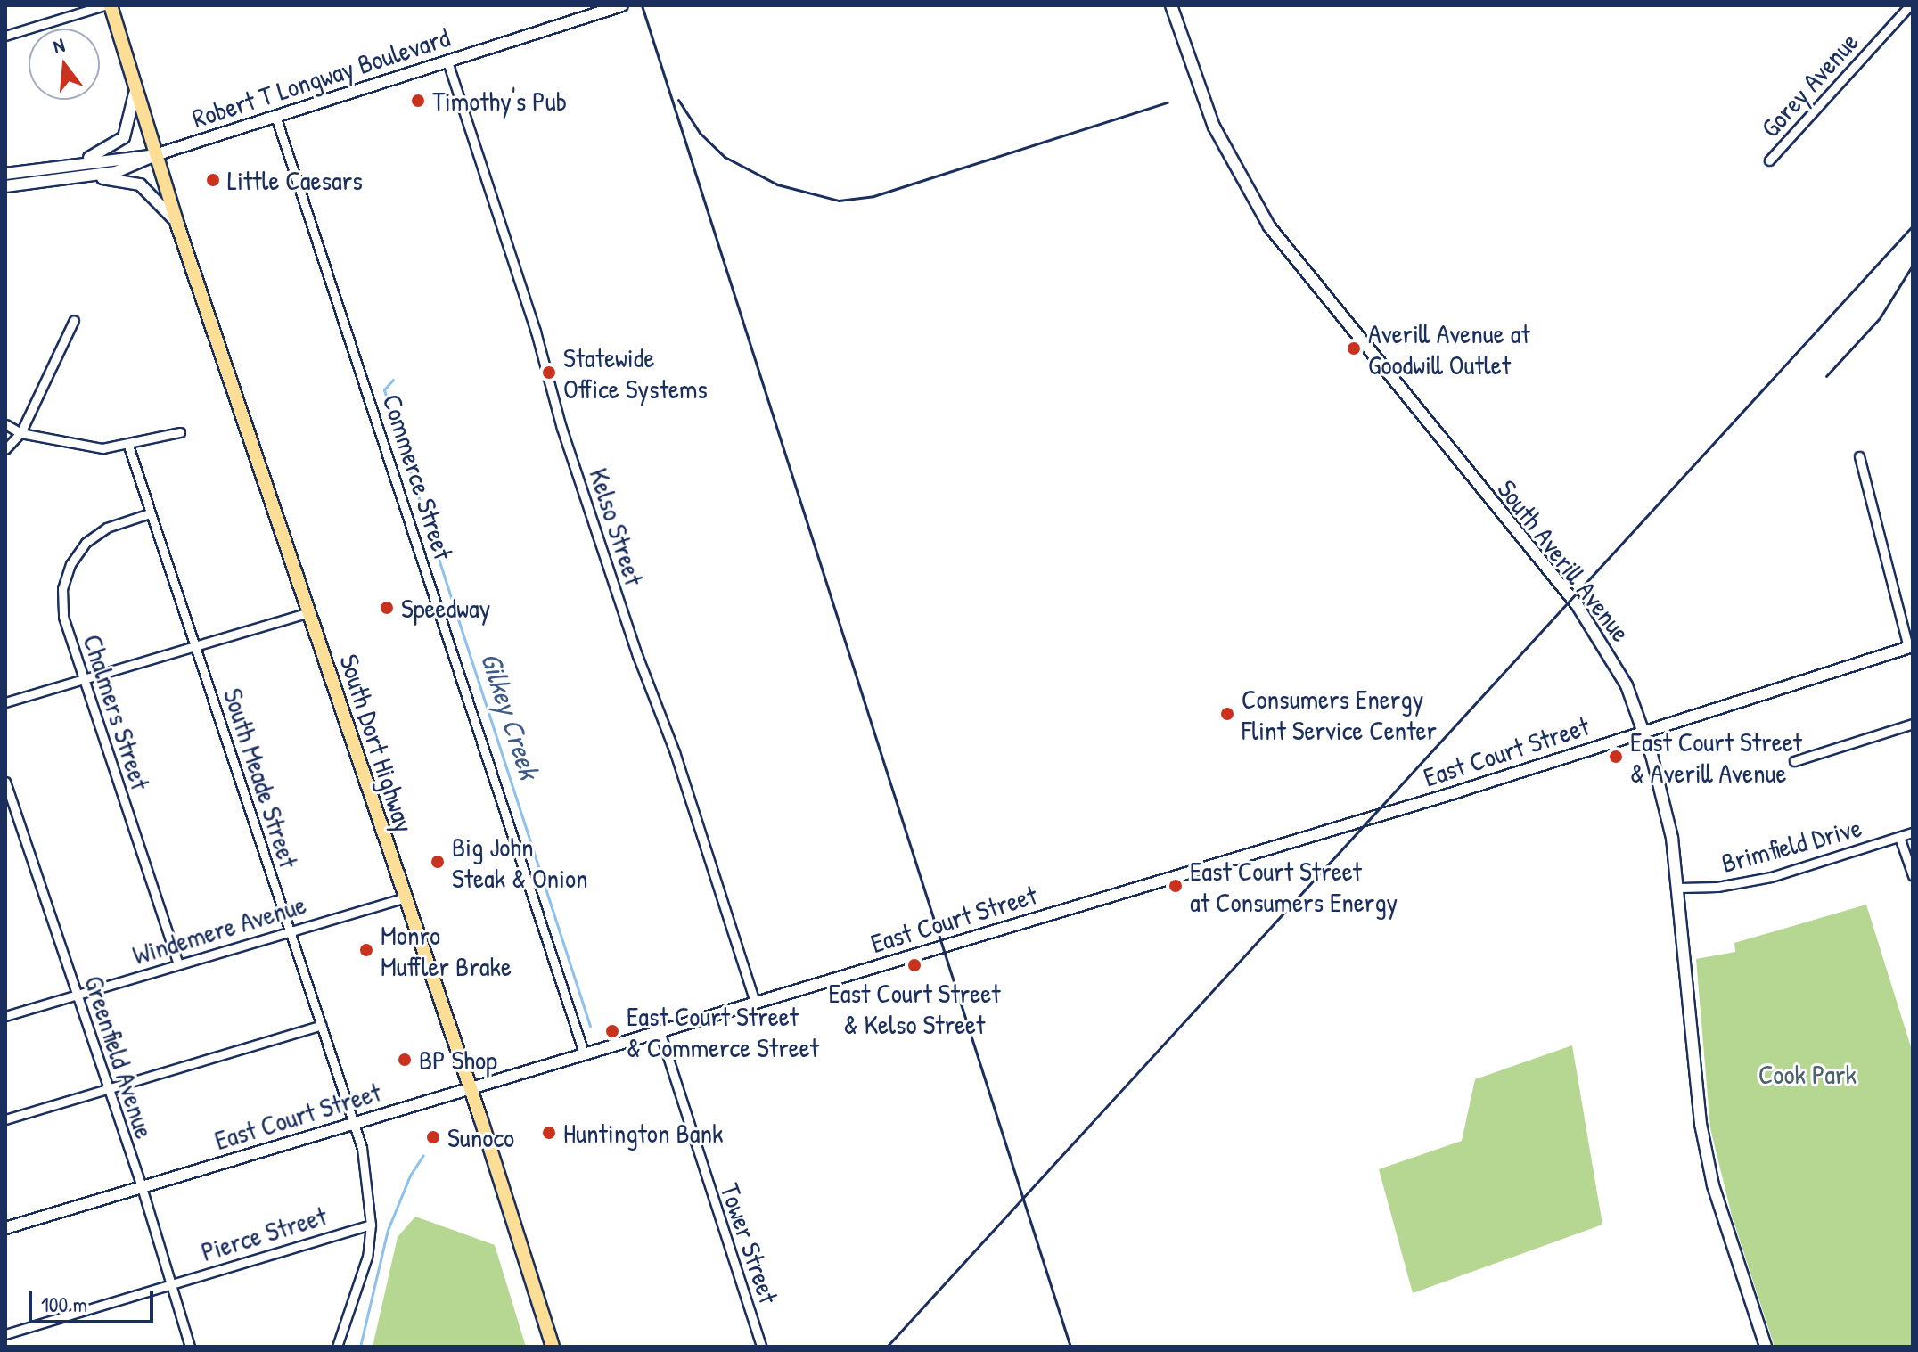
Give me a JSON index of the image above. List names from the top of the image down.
{
  "streets": {
    "main road": ["South Dort Highway"],
    "street": [
      "Robert T Longway Boulevard",
      "Gorey Avenue",
      "Commerce Street",
      "Kelso Street",
      "South Averill Avenue",
      "Chalmers Street",
      "East Court Street",
      "South Meade Street",
      "Brimfield Drive",
      "Windemere Avenue",
      "Greenfield Avenue",
      "Pierce Street",
      "Tower Street"
    ]
  },
  "crossings": [
    ["Robert T Longway Boulevard", "Commerce Street"],
    ["Robert T Longway Boulevard", "Kelso Street"],
    ["Robert T Longway Boulevard", "South Dort Highway"],
    ["Commerce Street", "East Court Street"],
    ["Kelso Street", "East Court Street"],
    ["South Averill Avenue", "East Court Street"],
    ["South Averill Avenue", "Brimfield Drive"],
    ["Chalmers Street", "South Meade Street"],
    ["Chalmers Street", "Windemere Avenue"],
    ["South Dort Highway", "East Court Street"],
    ["South Dort Highway", "Windemere Avenue"],
    ["East Court Street", "South Meade Street"],
    ["East Court Street", "Greenfield Avenue"],
    ["East Court Street", "Tower Street"],
    ["South Meade Street", "Windemere Avenue"],
    ["South Meade Street", "Pierce Street"],
    ["Windemere Avenue", "Greenfield Avenue"],
    ["Greenfield Avenue", "Pierce Street"]
  ],
  "water": ["Gilkey Creek"],
  "parks": ["Cook Park"],
  "places": [
    "Timothy's Pub",
    "Little Caesars",
    "Averill Avenue at Goodwill Outlet",
    "Statewide Office Systems",
    "Speedway",
    "Consumers Energy Flint Service Center",
    "East Court Street & Averill Avenue",
    "Big John Steak & Onion",
    "East Court Street at Consumers Energy",
    "Monro Muffler Brake",
    "East Court Street & Kelso Street",
    "East Court Street & Commerce Street",
    "BP Shop",
    "Huntington Bank",
    "Sunoco"
  ],
  "scale_bar": "100 m",
  "north": "top"
}
